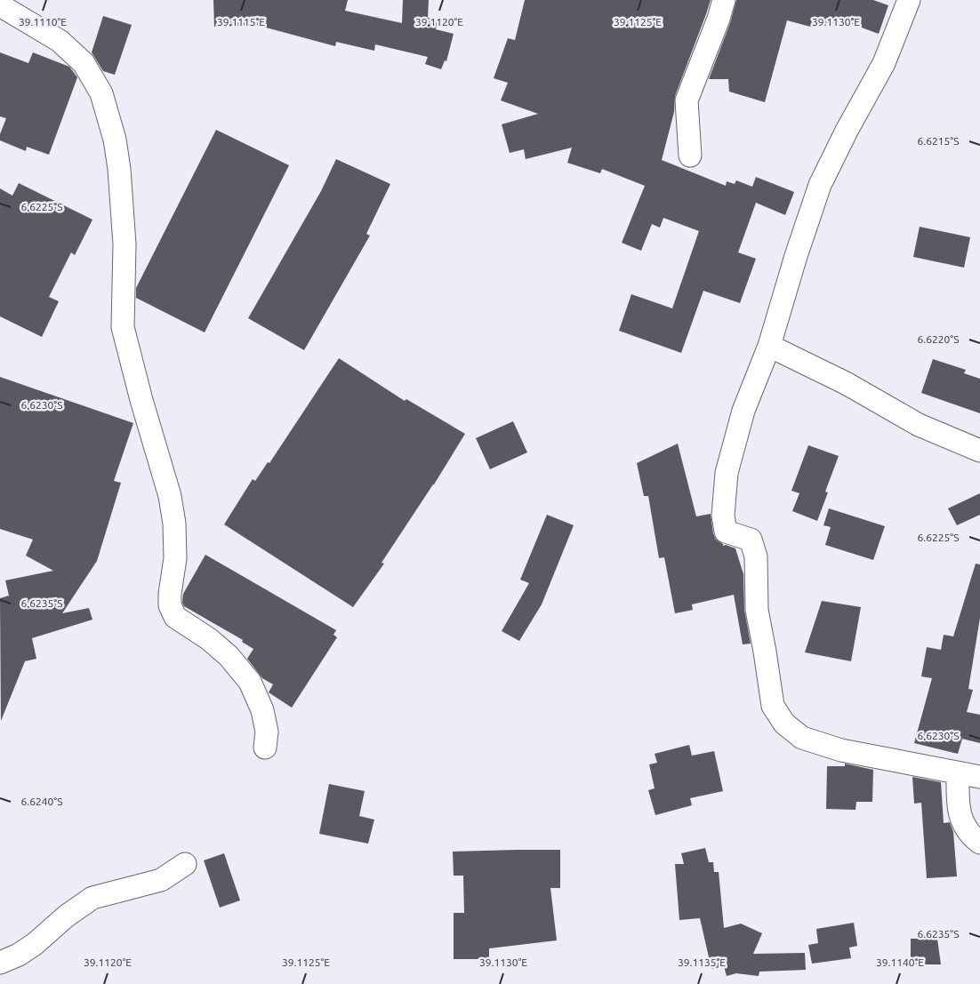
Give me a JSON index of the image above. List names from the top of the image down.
{
  "coordinates": [
    "39.1110°E",
    "39.1115°E",
    "39.1120°E",
    "39.1125°E",
    "39.1130°E",
    "6.6215°S",
    "6.6225°S",
    "6.6220°S",
    "6.6230°S",
    "6.6235°S",
    "6.6240°S",
    "39.1135°E",
    "39.1140°E"
  ]
}
